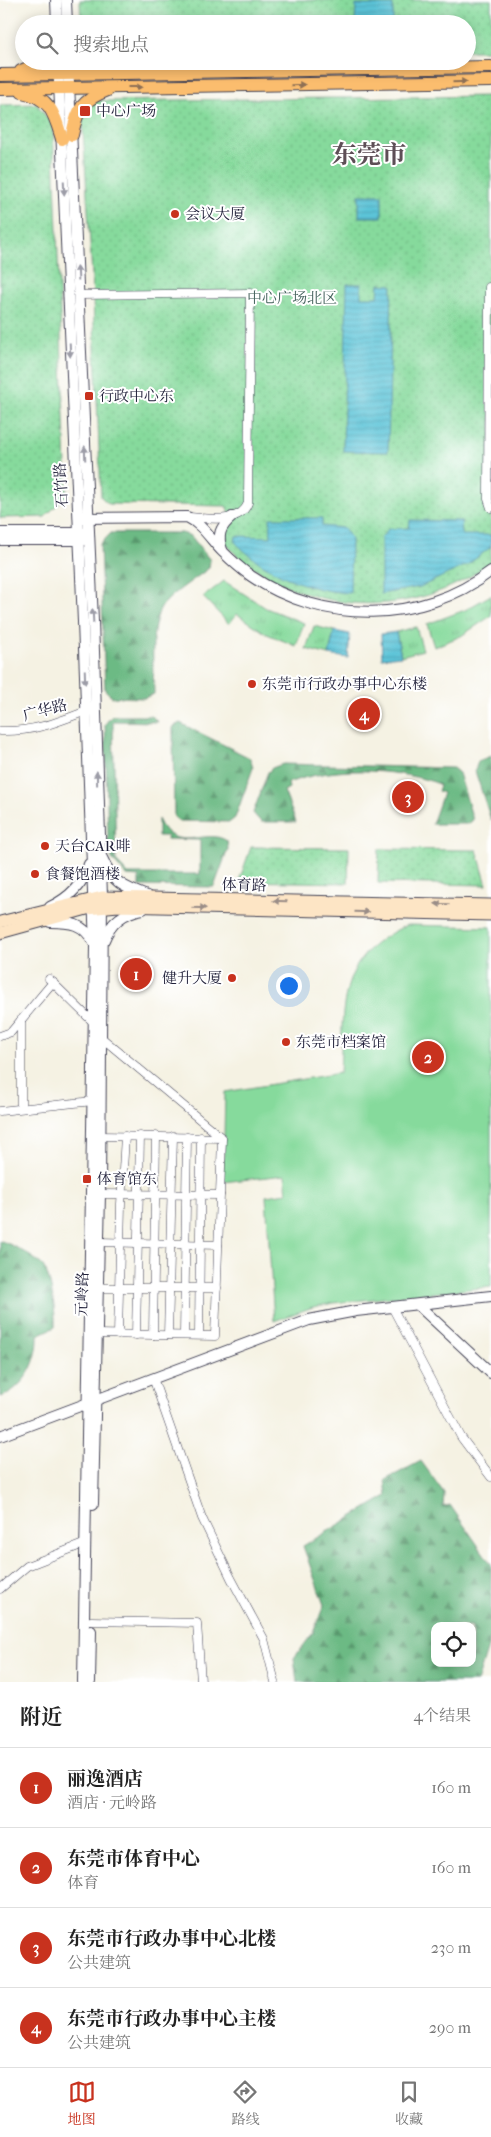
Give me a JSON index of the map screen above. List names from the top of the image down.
{
  "streets": {
    "main road": ["体育路"],
    "street": ["石竹路", "广华路", "元岭路"]
  },
  "crossings": [
    ["石竹路", "广华路"],
    ["石竹路", "体育路"],
    ["石竹路", "元岭路"],
    ["体育路", "元岭路"]
  ],
  "districts": ["东莞市"],
  "parks": ["中心广场北区"],
  "places": {
    "transit": ["中心广场", "行政中心东", "体育馆东"],
    "other": [
      "会议大厦",
      "东莞市行政办事中心东楼",
      "天台CAR啡",
      "食餐饱酒楼",
      "健升大厦",
      "东莞市档案馆"
    ]
  },
  "page": {
    "search": "搜索地点",
    "pins": [
      "4",
      "3",
      "1",
      "2"
    ],
    "heading": ["附近", "4个结果"],
    "list": [
      {
        "mark": "1",
        "name": "丽逸酒店",
        "note": "酒店 · 元岭路",
        "value": "160 m"
      },
      {
        "mark": "2",
        "name": "东莞市体育中心",
        "note": "体育",
        "value": "160 m"
      },
      {
        "mark": "3",
        "name": "东莞市行政办事中心北楼",
        "note": "公共建筑",
        "value": "230 m"
      },
      {
        "mark": "4",
        "name": "东莞市行政办事中心主楼",
        "note": "公共建筑",
        "value": "290 m"
      }
    ],
    "nav": ["地图", "路线", "收藏"]
  }
}
